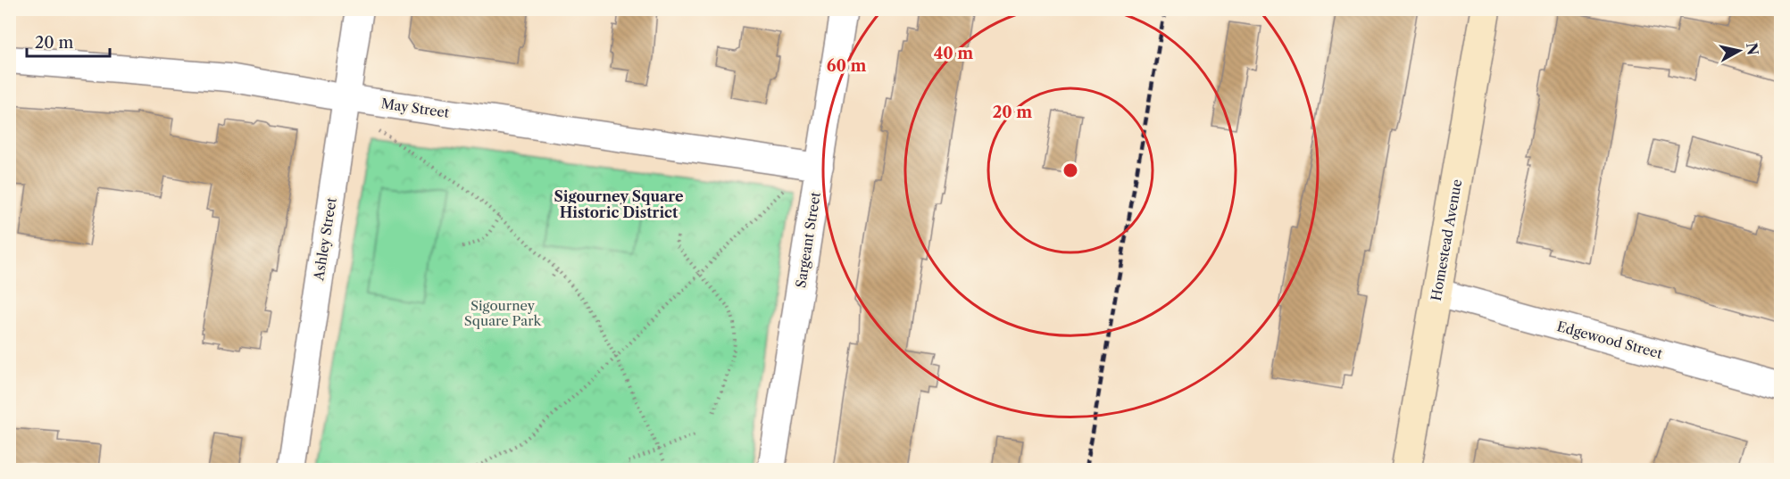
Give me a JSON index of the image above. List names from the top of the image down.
{
  "streets": {
    "main road": ["Homestead Avenue"],
    "street": [
      "May Street",
      "Ashley Street",
      "Sargeant Street",
      "Edgewood Street"
    ]
  },
  "crossings": [
    ["May Street", "Ashley Street"],
    ["May Street", "Sargeant Street"],
    ["Homestead Avenue", "Edgewood Street"]
  ],
  "districts": ["Sigourney Square Historic District"],
  "parks": ["Sigourney Square Park"],
  "scale_bar": "20 m",
  "north": "right",
  "rings": ["40 m", "60 m", "20 m"]
}
